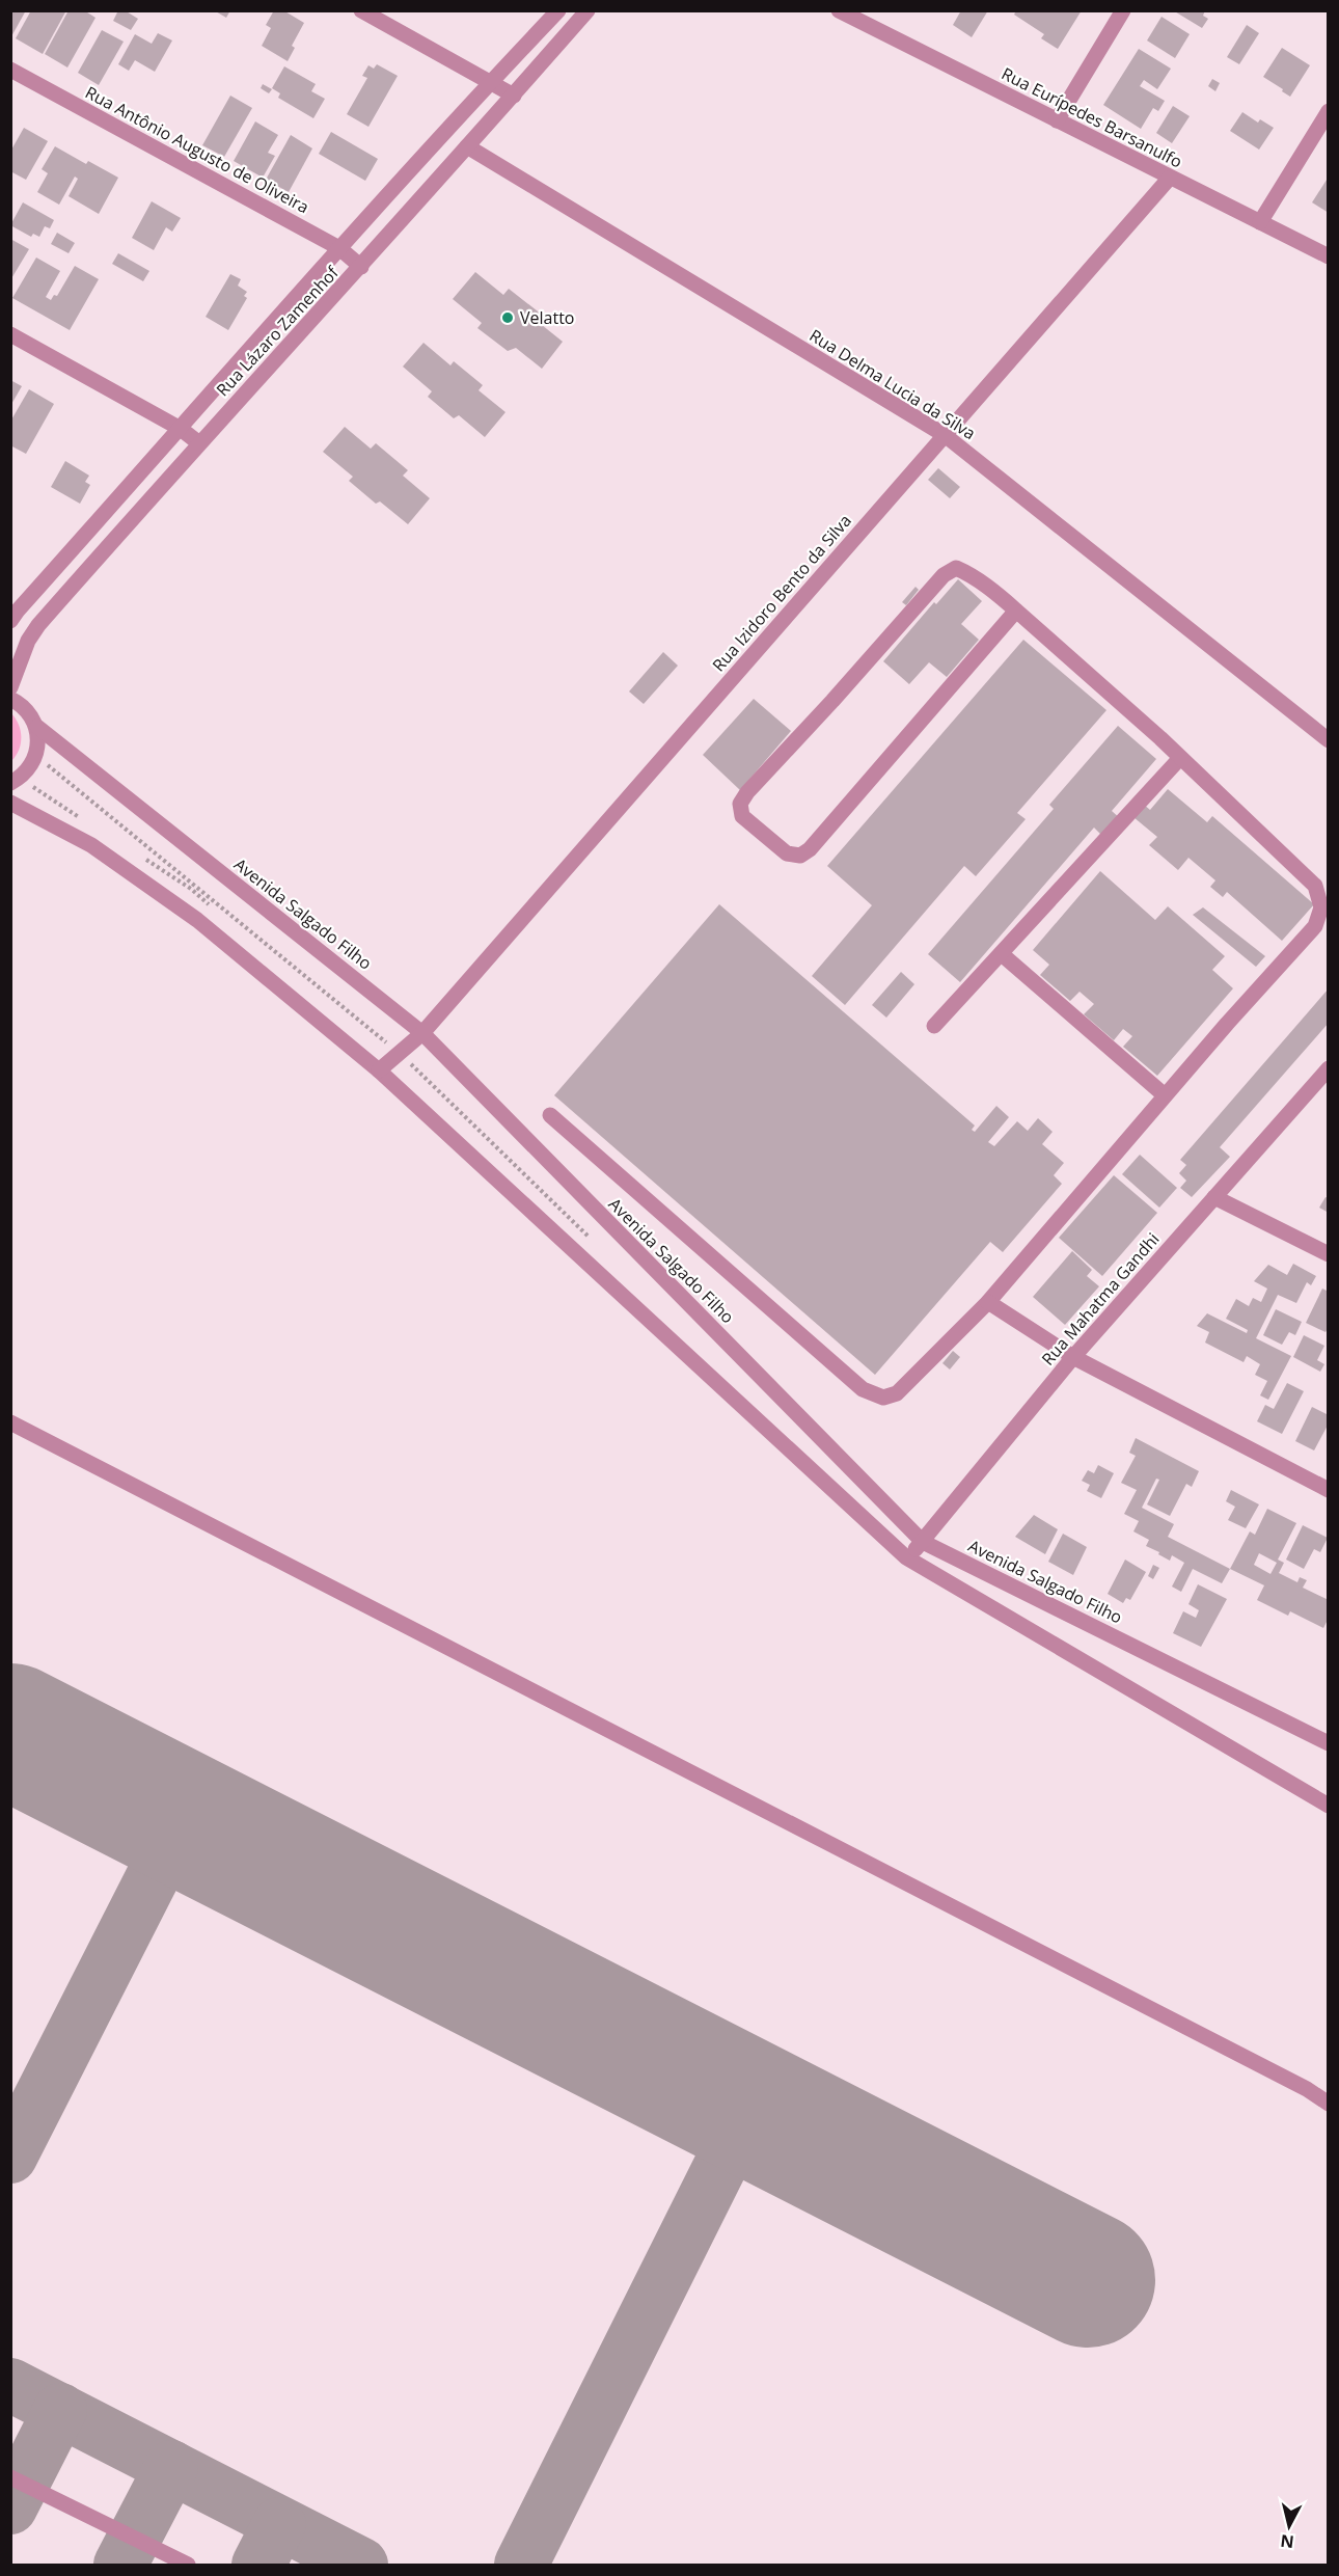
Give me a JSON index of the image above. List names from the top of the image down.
{
  "streets": {
    "street": [
      "Rua Eurípedes Barsanulfo",
      "Rua Antônio Augusto de Oliveira",
      "Rua Lázaro Zamenhof",
      "Rua Delma Lucia da Silva",
      "Rua Izidoro Bento da Silva",
      "Avenida Salgado Filho",
      "Rua Mahatma Gandhi"
    ]
  },
  "crossings": [
    ["Rua Eurípedes Barsanulfo", "Rua Izidoro Bento da Silva"],
    ["Rua Antônio Augusto de Oliveira", "Rua Lázaro Zamenhof"],
    ["Rua Lázaro Zamenhof", "Rua Delma Lucia da Silva"],
    ["Rua Delma Lucia da Silva", "Rua Izidoro Bento da Silva"],
    ["Rua Izidoro Bento da Silva", "Avenida Salgado Filho"],
    ["Avenida Salgado Filho", "Rua Mahatma Gandhi"]
  ],
  "places": ["Velatto"],
  "north": "bottom"
}
